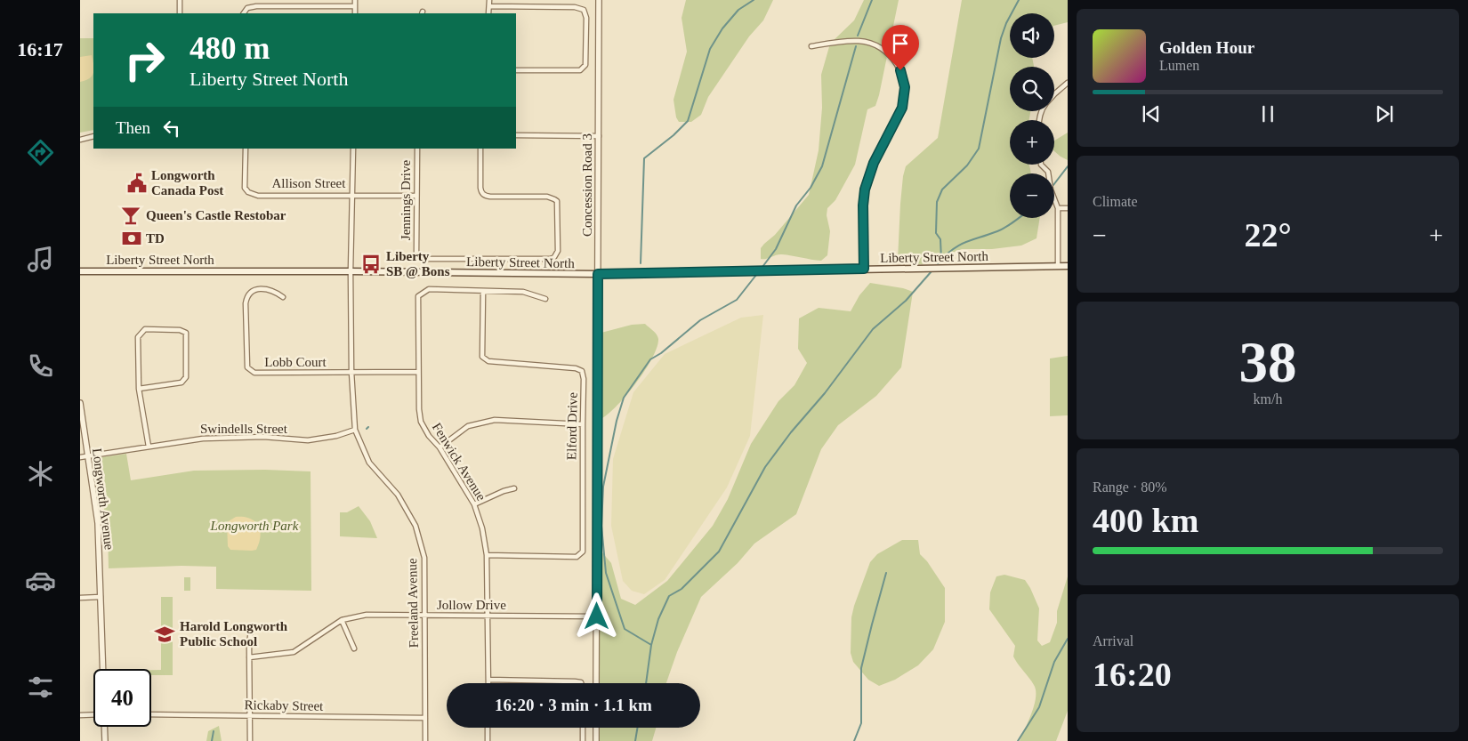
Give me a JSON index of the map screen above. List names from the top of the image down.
{
  "streets": {
    "main road": ["Liberty Street North"],
    "street": [
      "Allison Street",
      "Concession Road 3",
      "Jennings Drive",
      "Lobb Court",
      "Elford Drive",
      "Swindells Street",
      "Fenwick Avenue",
      "Longworth Avenue",
      "Freeland Avenue",
      "Jollow Drive",
      "Rickaby Street"
    ]
  },
  "crossings": [
    ["Allison Street", "Jennings Drive"],
    ["Allison Street", "Freeland Avenue"],
    ["Concession Road 3", "Liberty Street North"],
    ["Concession Road 3", "Jollow Drive"],
    ["Liberty Street North", "Freeland Avenue"],
    ["Lobb Court", "Freeland Avenue"],
    ["Elford Drive", "Fenwick Avenue"],
    ["Swindells Street", "Longworth Avenue"],
    ["Swindells Street", "Freeland Avenue"],
    ["Fenwick Avenue", "Jollow Drive"],
    ["Freeland Avenue", "Jollow Drive"],
    ["Freeland Avenue", "Rickaby Street"]
  ],
  "parks": ["Longworth Park"],
  "places": {
    "public building": ["Longworth Canada Post"],
    "bar": ["Queen's Castle Restobar"],
    "bank": ["TD"],
    "bus stop": ["Liberty SB @ Bons"],
    "school or university": ["Harold Longworth Public School"]
  },
  "page": {
    "tabs": "16:17",
    "map_buttons": ["+", "−"],
    "turn": ["480 m", "Liberty Street North"],
    "song": ["Golden Hour", "Lumen"],
    "then": "Then",
    "tile": [
      "Climate",
      ["38", "km/h"],
      ["Range · 80%", "400 km"],
      ["Arrival", "16:20"]
    ],
    "heat": ["−", "22°", "+"],
    "limit": "40",
    "trip": "16:20 · 3 min · 1.1 km"
  }
}
